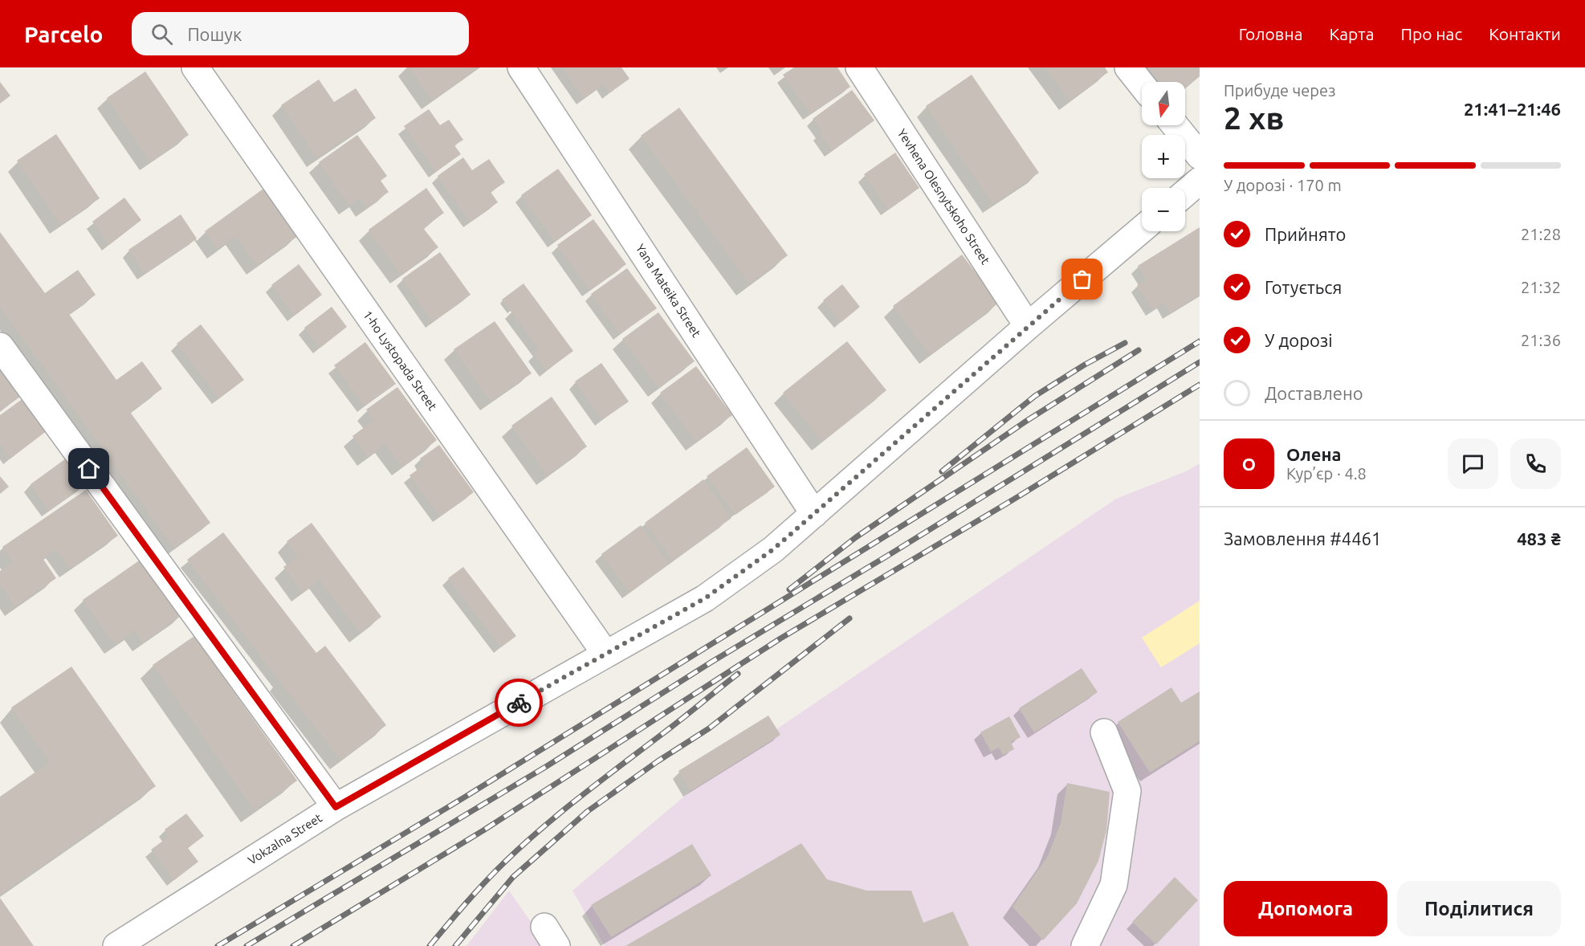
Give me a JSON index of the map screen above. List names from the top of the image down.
{
  "streets": {
    "street": [
      "Yevhena Olesnytskoho Street",
      "Yana Mateika Street",
      "1-ho Lystopada Street",
      "Vokzalna Street"
    ]
  },
  "crossings": [
    ["Yevhena Olesnytskoho Street", "Vokzalna Street"],
    ["Yana Mateika Street", "Vokzalna Street"],
    ["1-ho Lystopada Street", "Vokzalna Street"]
  ],
  "north": "bottom",
  "page": {
    "header": "Parcelo",
    "search": "Пошук",
    "nav": [
      "Головна",
      "Карта",
      "Про нас",
      "Контакти"
    ],
    "heading": ["2 хв", "Прибуде через", "21:41–21:46"],
    "panel": [
      "Олена",
      "Кур’єр · 4.8",
      "Замовлення #4461",
      "483 ₴"
    ],
    "map_buttons": ["+", "−"],
    "bar": "У дорозі · 170 m",
    "list": [
      ["Прийнято", "21:28"],
      ["Готується", "21:32"],
      ["У дорозі", "21:36"],
      "Доставлено"
    ],
    "round": "О",
    "buttons": ["Допомога", "Поділитися"]
  }
}
